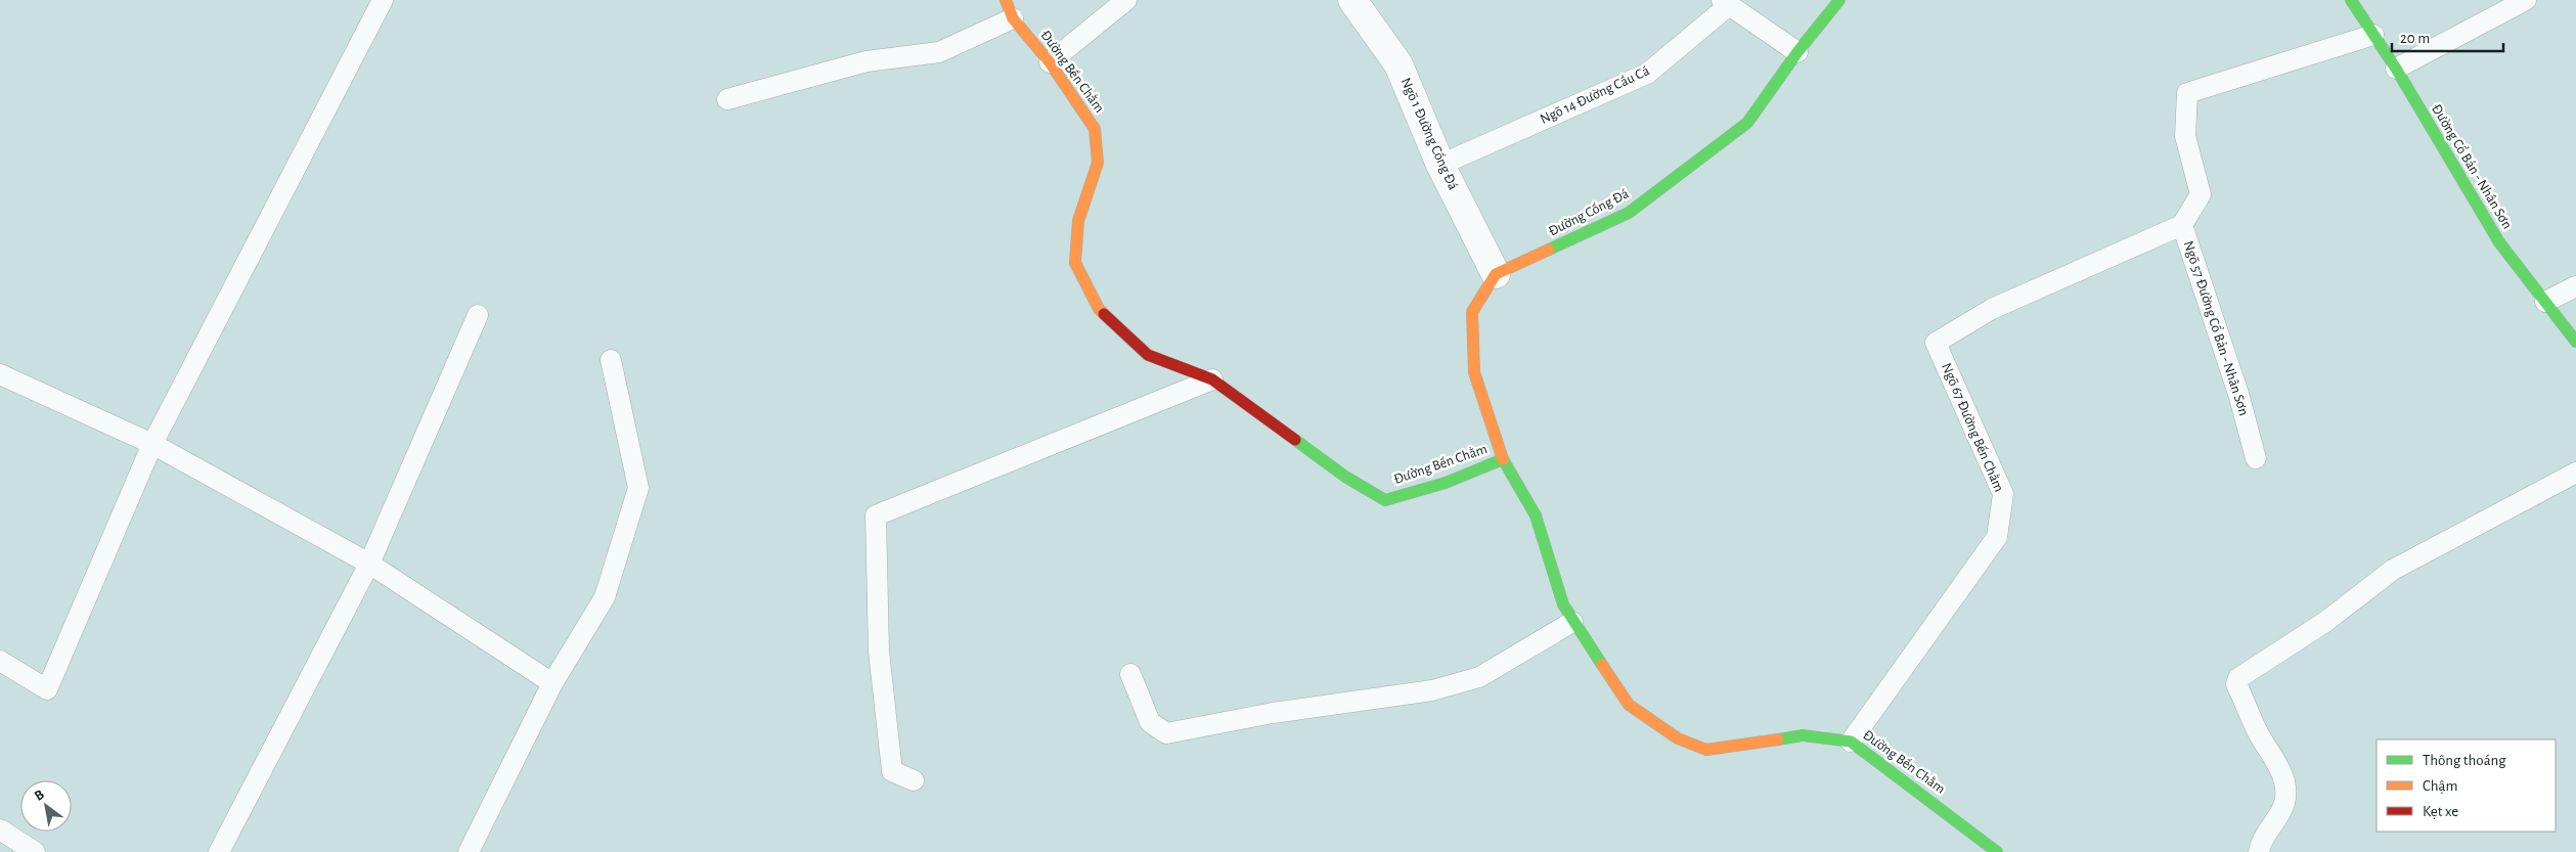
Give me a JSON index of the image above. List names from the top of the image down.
{
  "streets": {
    "street": [
      "Đường Bến Chằm",
      "Ngõ 1 Đường Cống Đá",
      "Đường Cổ Bản - Nhân Sơn",
      "Đường Cống Đá"
    ],
    "lane": ["Ngõ 14 Đường Cầu Cá", "Ngõ 57 Đường Cổ Bản - Nhân Sơn", "Ngõ 67 Đường Bến Chằm"]
  },
  "crossings": [
    ["Đường Bến Chằm", "Ngõ 67 Đường Bến Chằm"],
    ["Ngõ 14 Đường Cầu Cá", "Ngõ 1 Đường Cống Đá"],
    ["Ngõ 1 Đường Cống Đá", "Đường Cống Đá"],
    ["Đường Cổ Bản - Nhân Sơn", "Ngõ 57 Đường Cổ Bản - Nhân Sơn"],
    ["Ngõ 57 Đường Cổ Bản - Nhân Sơn", "Ngõ 67 Đường Bến Chằm"]
  ],
  "legend": ["Thông thoáng", "Chậm", "Kẹt xe"],
  "scale_bar": "20 m",
  "north": "top left"
}
